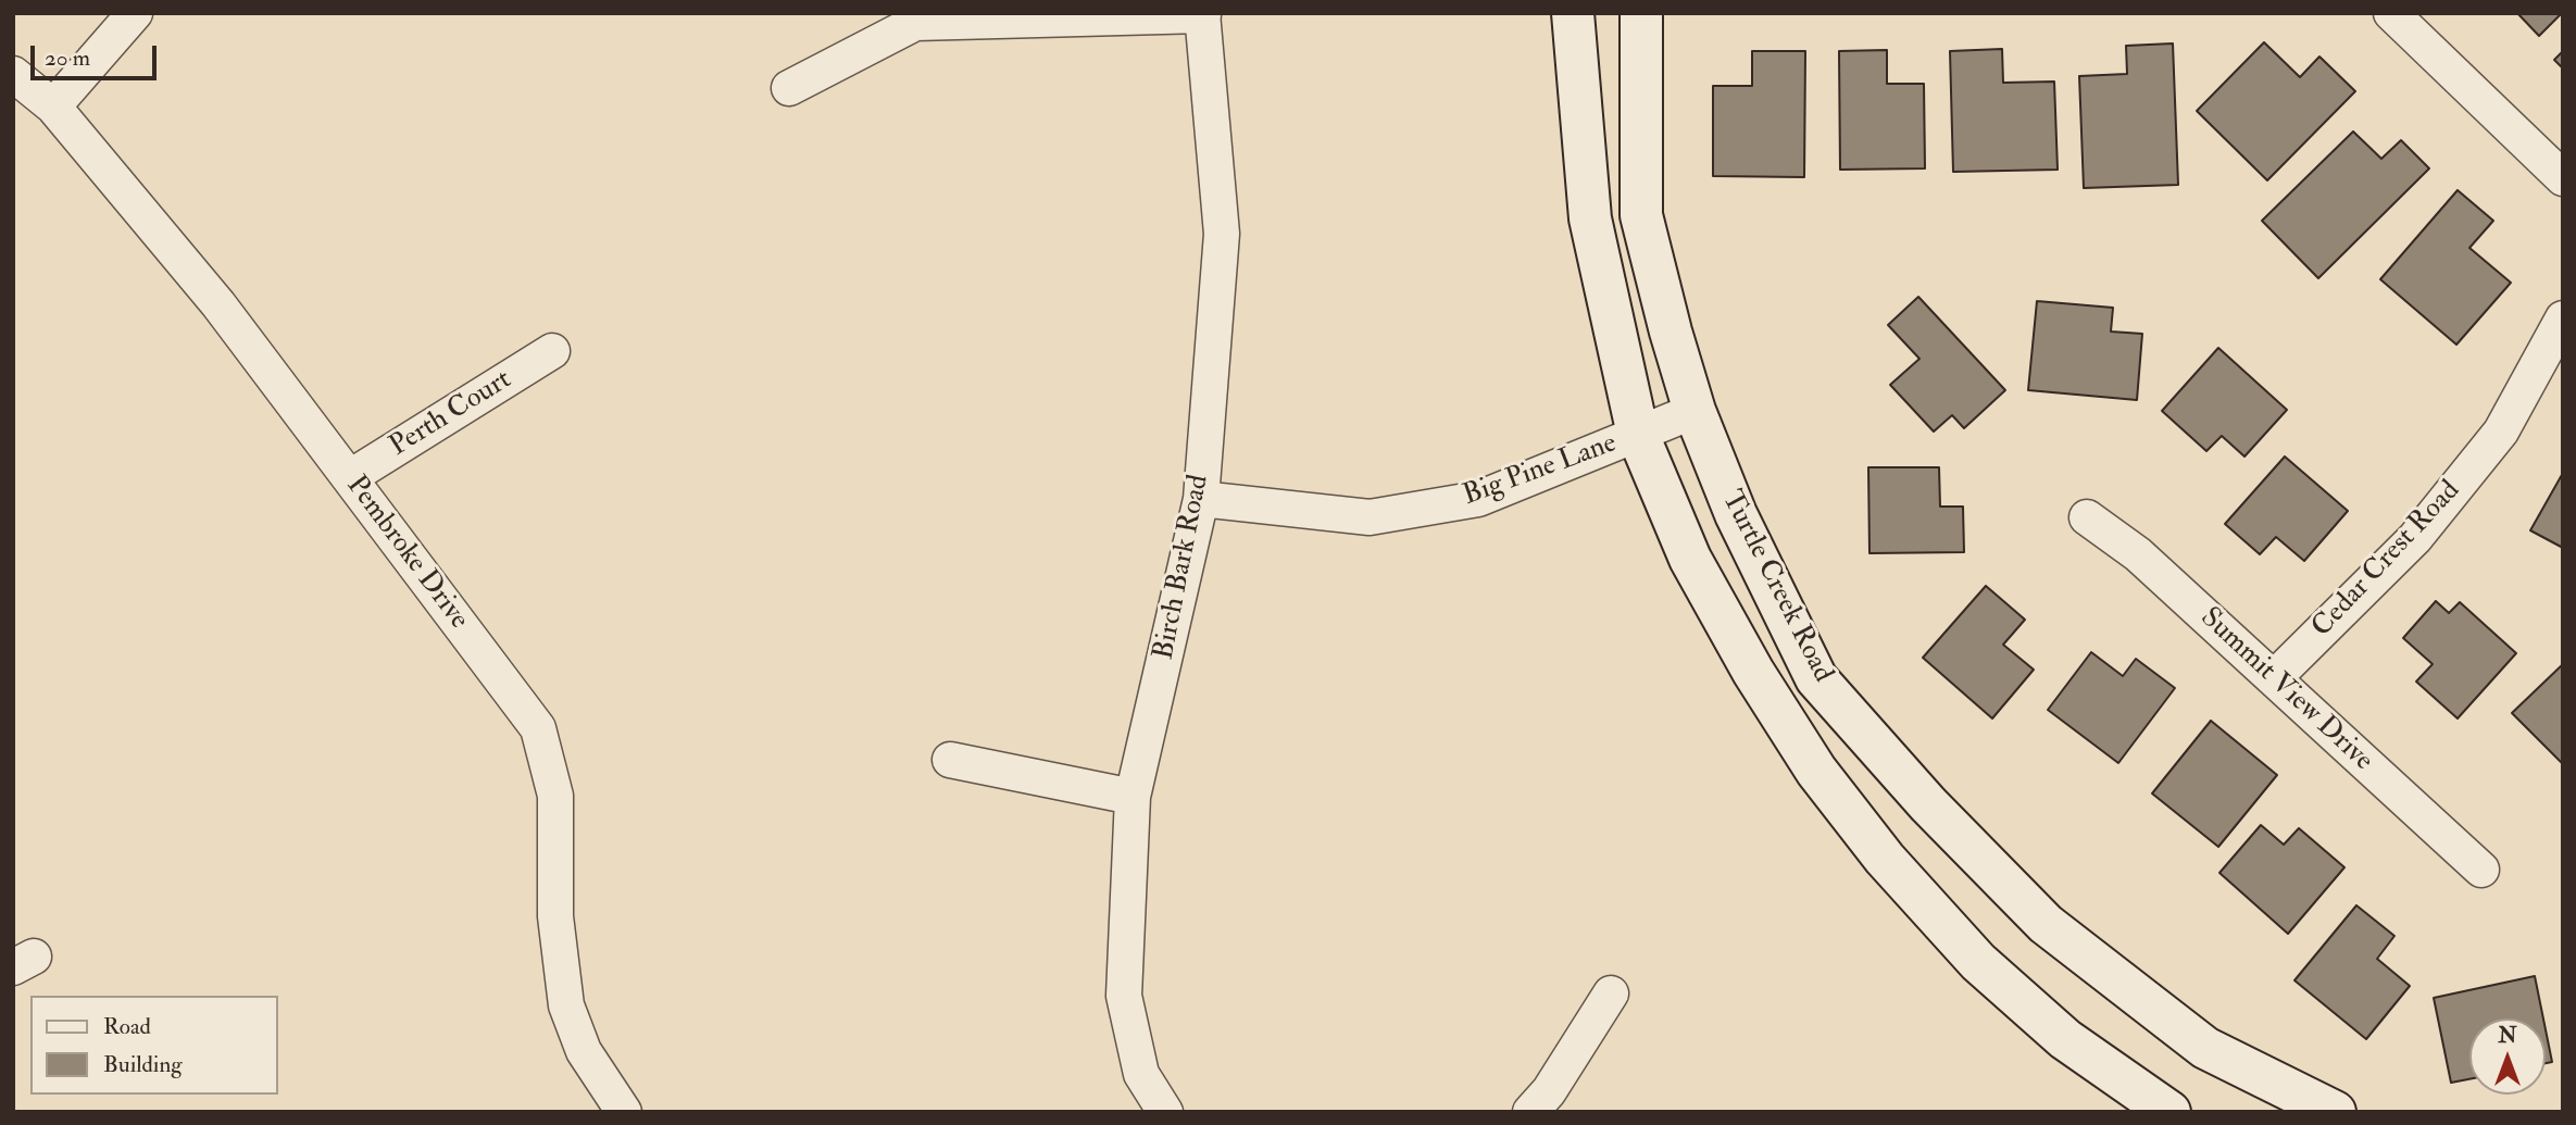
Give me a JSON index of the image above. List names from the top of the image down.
{
  "streets": {
    "street": [
      "Perth Court",
      "Big Pine Lane",
      "Pembroke Drive",
      "Cedar Crest Road",
      "Birch Bark Road",
      "Turtle Creek Road",
      "Summit View Drive"
    ]
  },
  "crossings": [
    ["Perth Court", "Pembroke Drive"],
    ["Big Pine Lane", "Birch Bark Road"],
    ["Big Pine Lane", "Turtle Creek Road"],
    ["Cedar Crest Road", "Summit View Drive"]
  ],
  "legend": ["Road", "Building"],
  "scale_bar": "20 m",
  "north": "top"
}
